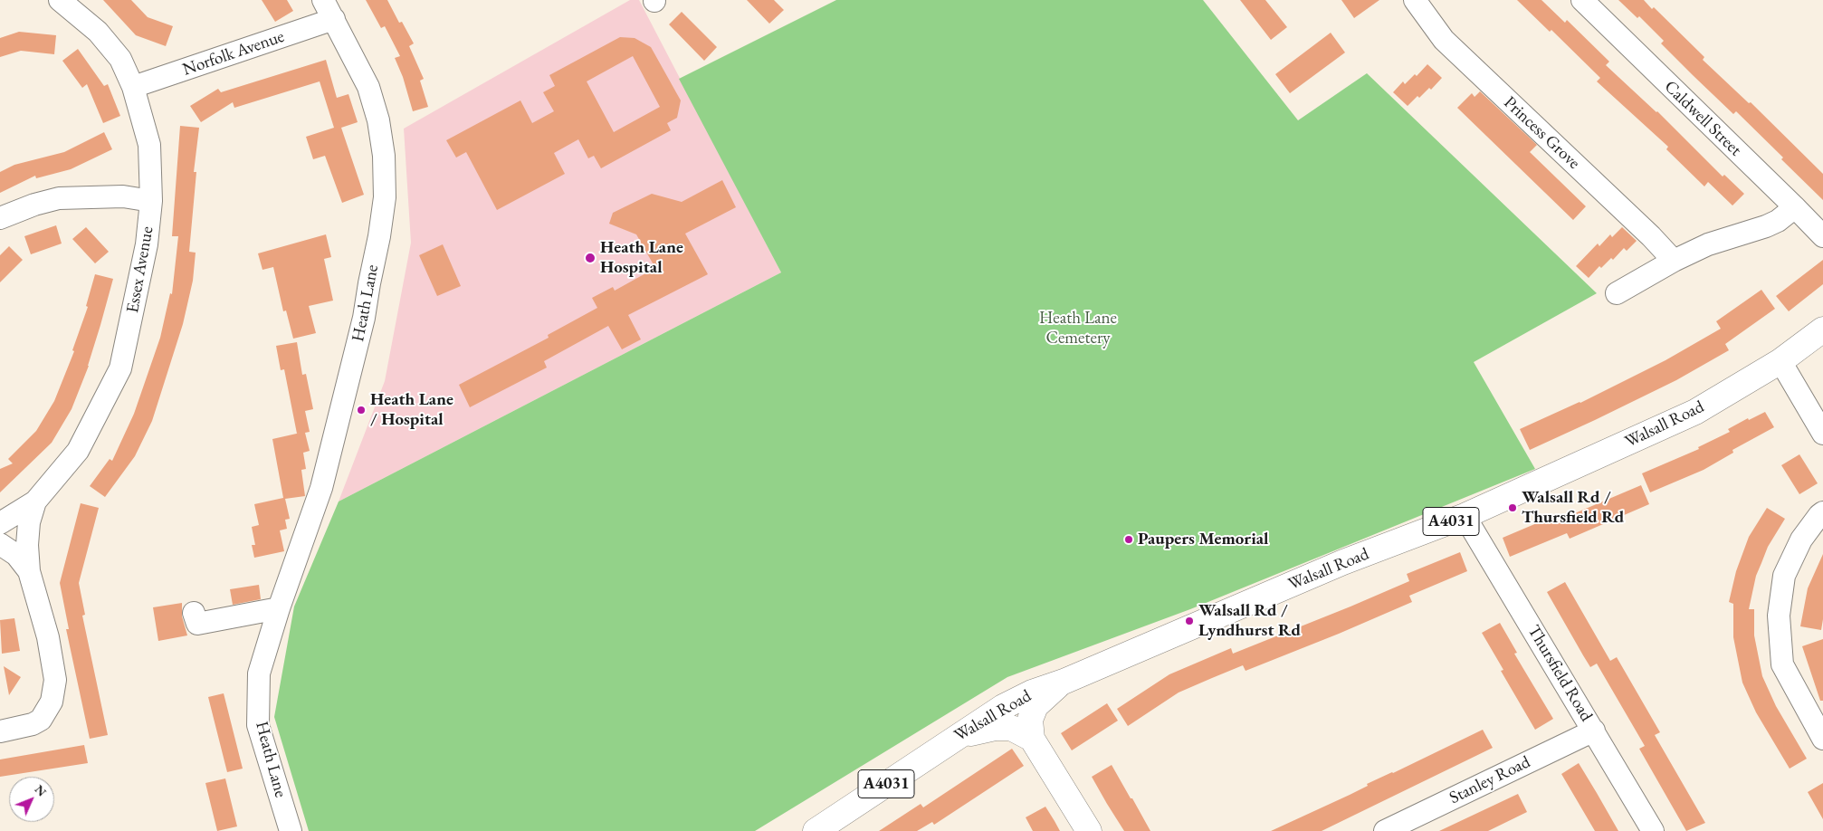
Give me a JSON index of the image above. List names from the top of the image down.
{
  "streets": {
    "main road": ["Walsall Road", "A4031"],
    "street": [
      "Norfolk Avenue",
      "Caldwell Street",
      "Princess Grove",
      "Essex Avenue",
      "Heath Lane",
      "Thursfield Road",
      "Stanley Road"
    ]
  },
  "crossings": [
    ["Norfolk Avenue", "Essex Avenue"],
    ["Norfolk Avenue", "Heath Lane"],
    ["Walsall Road", "A4031"],
    ["Walsall Road", "Thursfield Road"],
    ["Thursfield Road", "Stanley Road"]
  ],
  "parks": ["Heath Lane Cemetery"],
  "places": [
    "Heath Lane Hospital",
    "Heath Lane / Hospital",
    "Walsall Rd / Thursfield Rd",
    "Paupers Memorial",
    "Walsall Rd / Lyndhurst Rd"
  ],
  "north": "top right"
}
